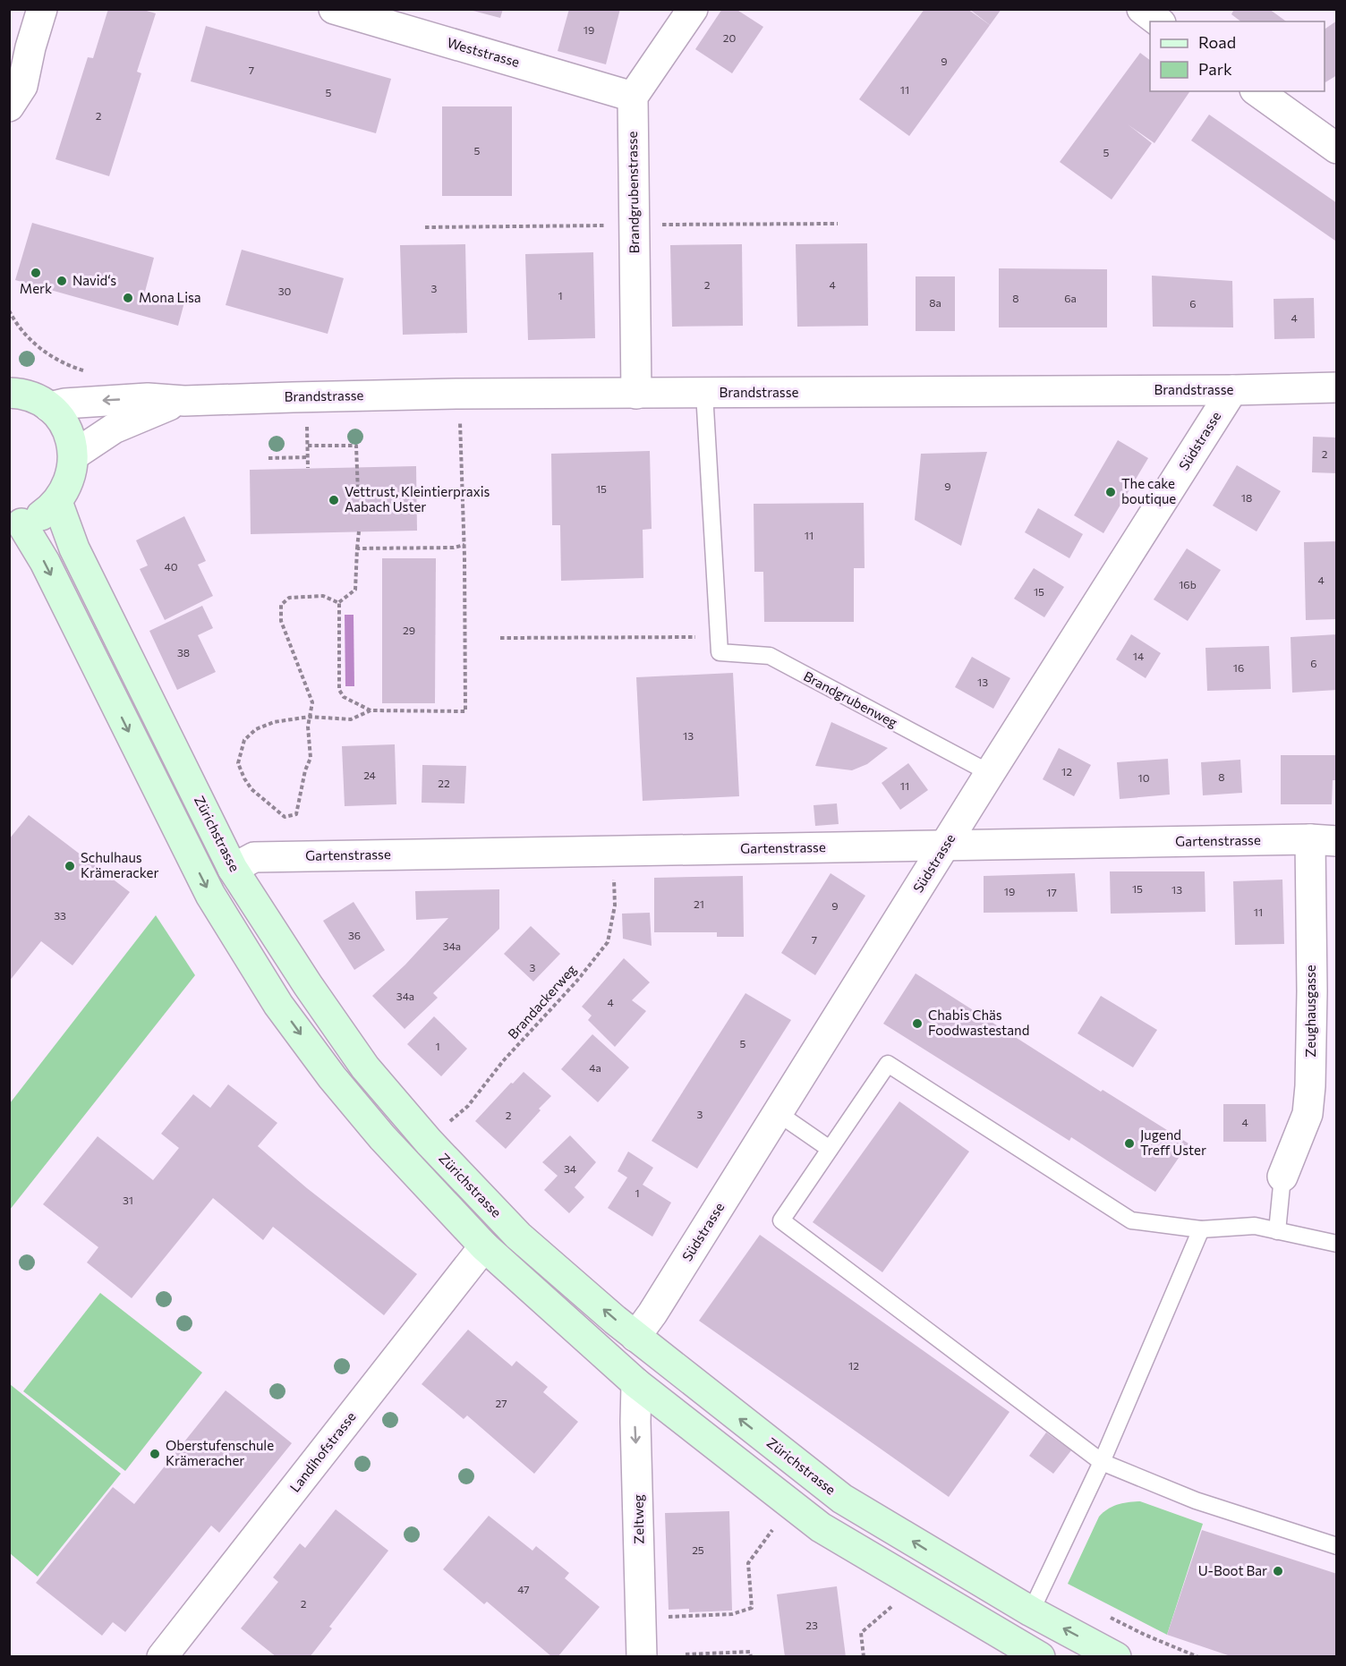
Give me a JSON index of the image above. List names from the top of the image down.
{
  "streets": {
    "main road": ["Zürichstrasse"],
    "street": [
      "Weststrasse",
      "Brandgrubenstrasse",
      "Brandstrasse",
      "Südstrasse",
      "Gartenstrasse",
      "Zeughausgasse",
      "Landihofstrasse",
      "Zeltweg"
    ],
    "lane": ["Brandgrubenweg"],
    "path": ["Brandackerweg"]
  },
  "crossings": [
    ["Weststrasse", "Brandgrubenstrasse"],
    ["Brandgrubenstrasse", "Brandstrasse"],
    ["Brandstrasse", "Südstrasse"],
    ["Südstrasse", "Brandgrubenweg"],
    ["Südstrasse", "Zürichstrasse"],
    ["Südstrasse", "Gartenstrasse"],
    ["Zürichstrasse", "Gartenstrasse"],
    ["Zürichstrasse", "Brandackerweg"],
    ["Gartenstrasse", "Brandackerweg"],
    ["Gartenstrasse", "Zeughausgasse"]
  ],
  "one_way": ["Zeltweg"],
  "places": [
    "Merk",
    "Navid‘s",
    "Mona Lisa",
    "The cake boutique",
    "Vettrust, Kleintierpraxis Aabach Uster",
    "Schulhaus Krämeracker",
    "Chabis Chäs Foodwastestand",
    "Jugend Treff Uster",
    "Oberstufenschule Krämeracher",
    "U-Boot Bar"
  ],
  "house_numbers": [
    "19",
    "20",
    "9",
    "7",
    "11",
    "5",
    "2",
    "5",
    "5",
    "2",
    "4",
    "3",
    "30",
    "1",
    "8",
    "6a",
    "8a",
    "6",
    "4",
    "2",
    "9",
    "15",
    "18",
    "11",
    "40",
    "4",
    "16b",
    "15",
    "29",
    "38",
    "14",
    "6",
    "16",
    "13",
    "13",
    "12",
    "24",
    "8",
    "10",
    "22",
    "11",
    "15",
    "13",
    "19",
    "17",
    "21",
    "9",
    "11",
    "33",
    "36",
    "7",
    "34a",
    "3",
    "34a",
    "4",
    "5",
    "1",
    "4a",
    "3",
    "2",
    "4",
    "34",
    "1",
    "31",
    "12",
    "27",
    "25",
    "47",
    "2",
    "23"
  ],
  "legend": ["Road", "Park"]
}
